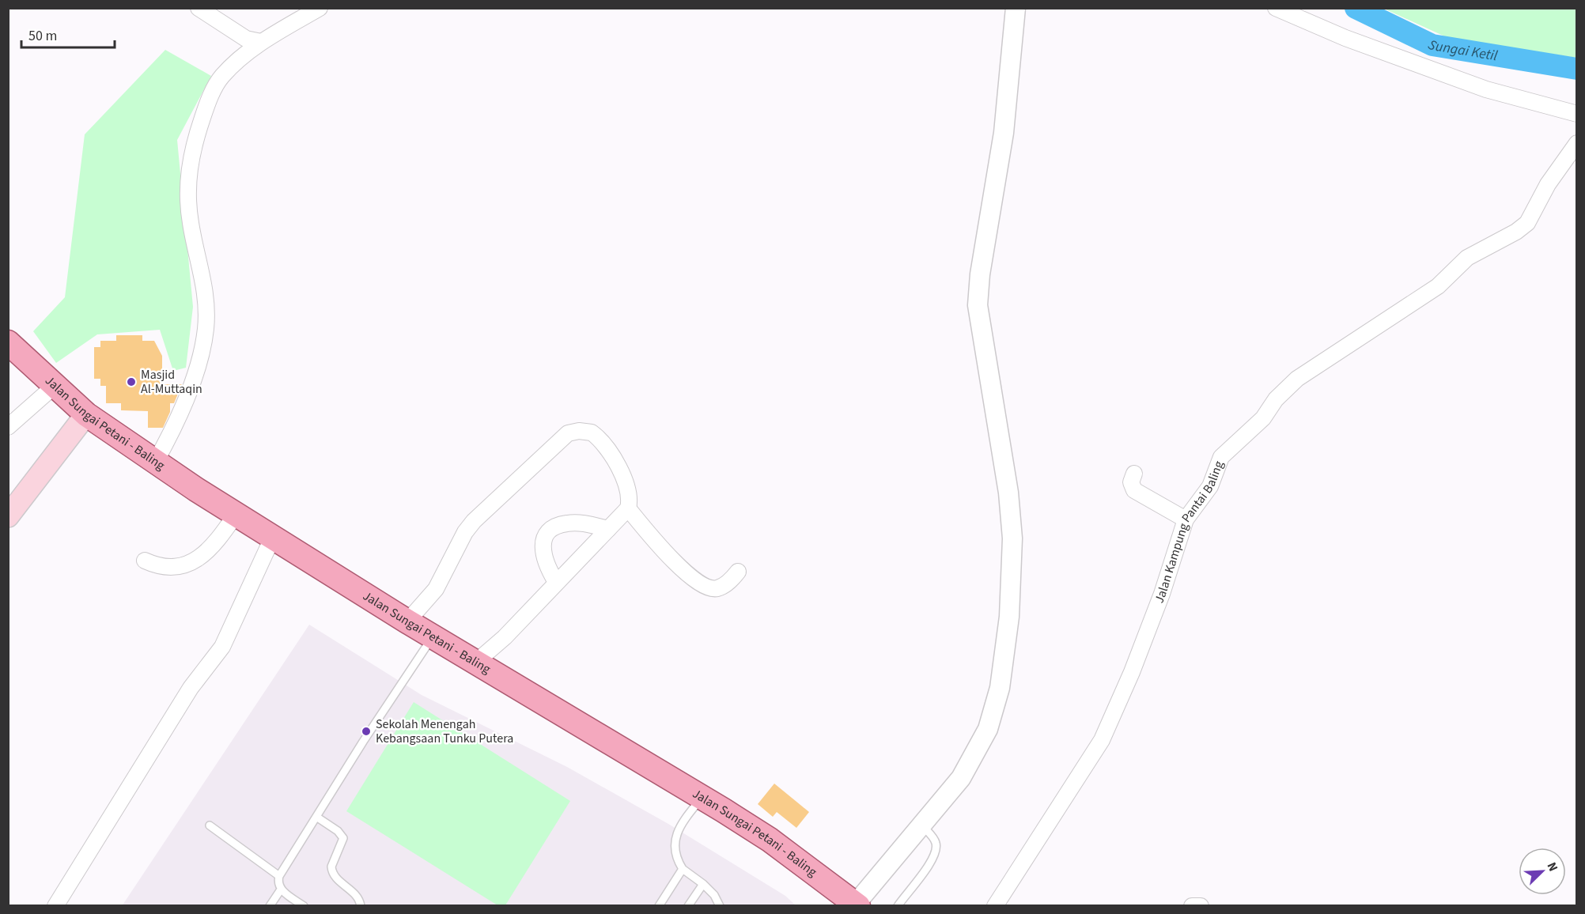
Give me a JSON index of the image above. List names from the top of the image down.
{
  "streets": {
    "main road": ["Jalan Sungai Petani - Baling"],
    "street": ["Jalan Kampung Pantai Baling"]
  },
  "water": ["Sungai Ketil"],
  "places": ["Masjid Al-Muttaqin", "Sekolah Menengah Kebangsaan Tunku Putera"],
  "scale_bar": "50 m",
  "north": "top right"
}
